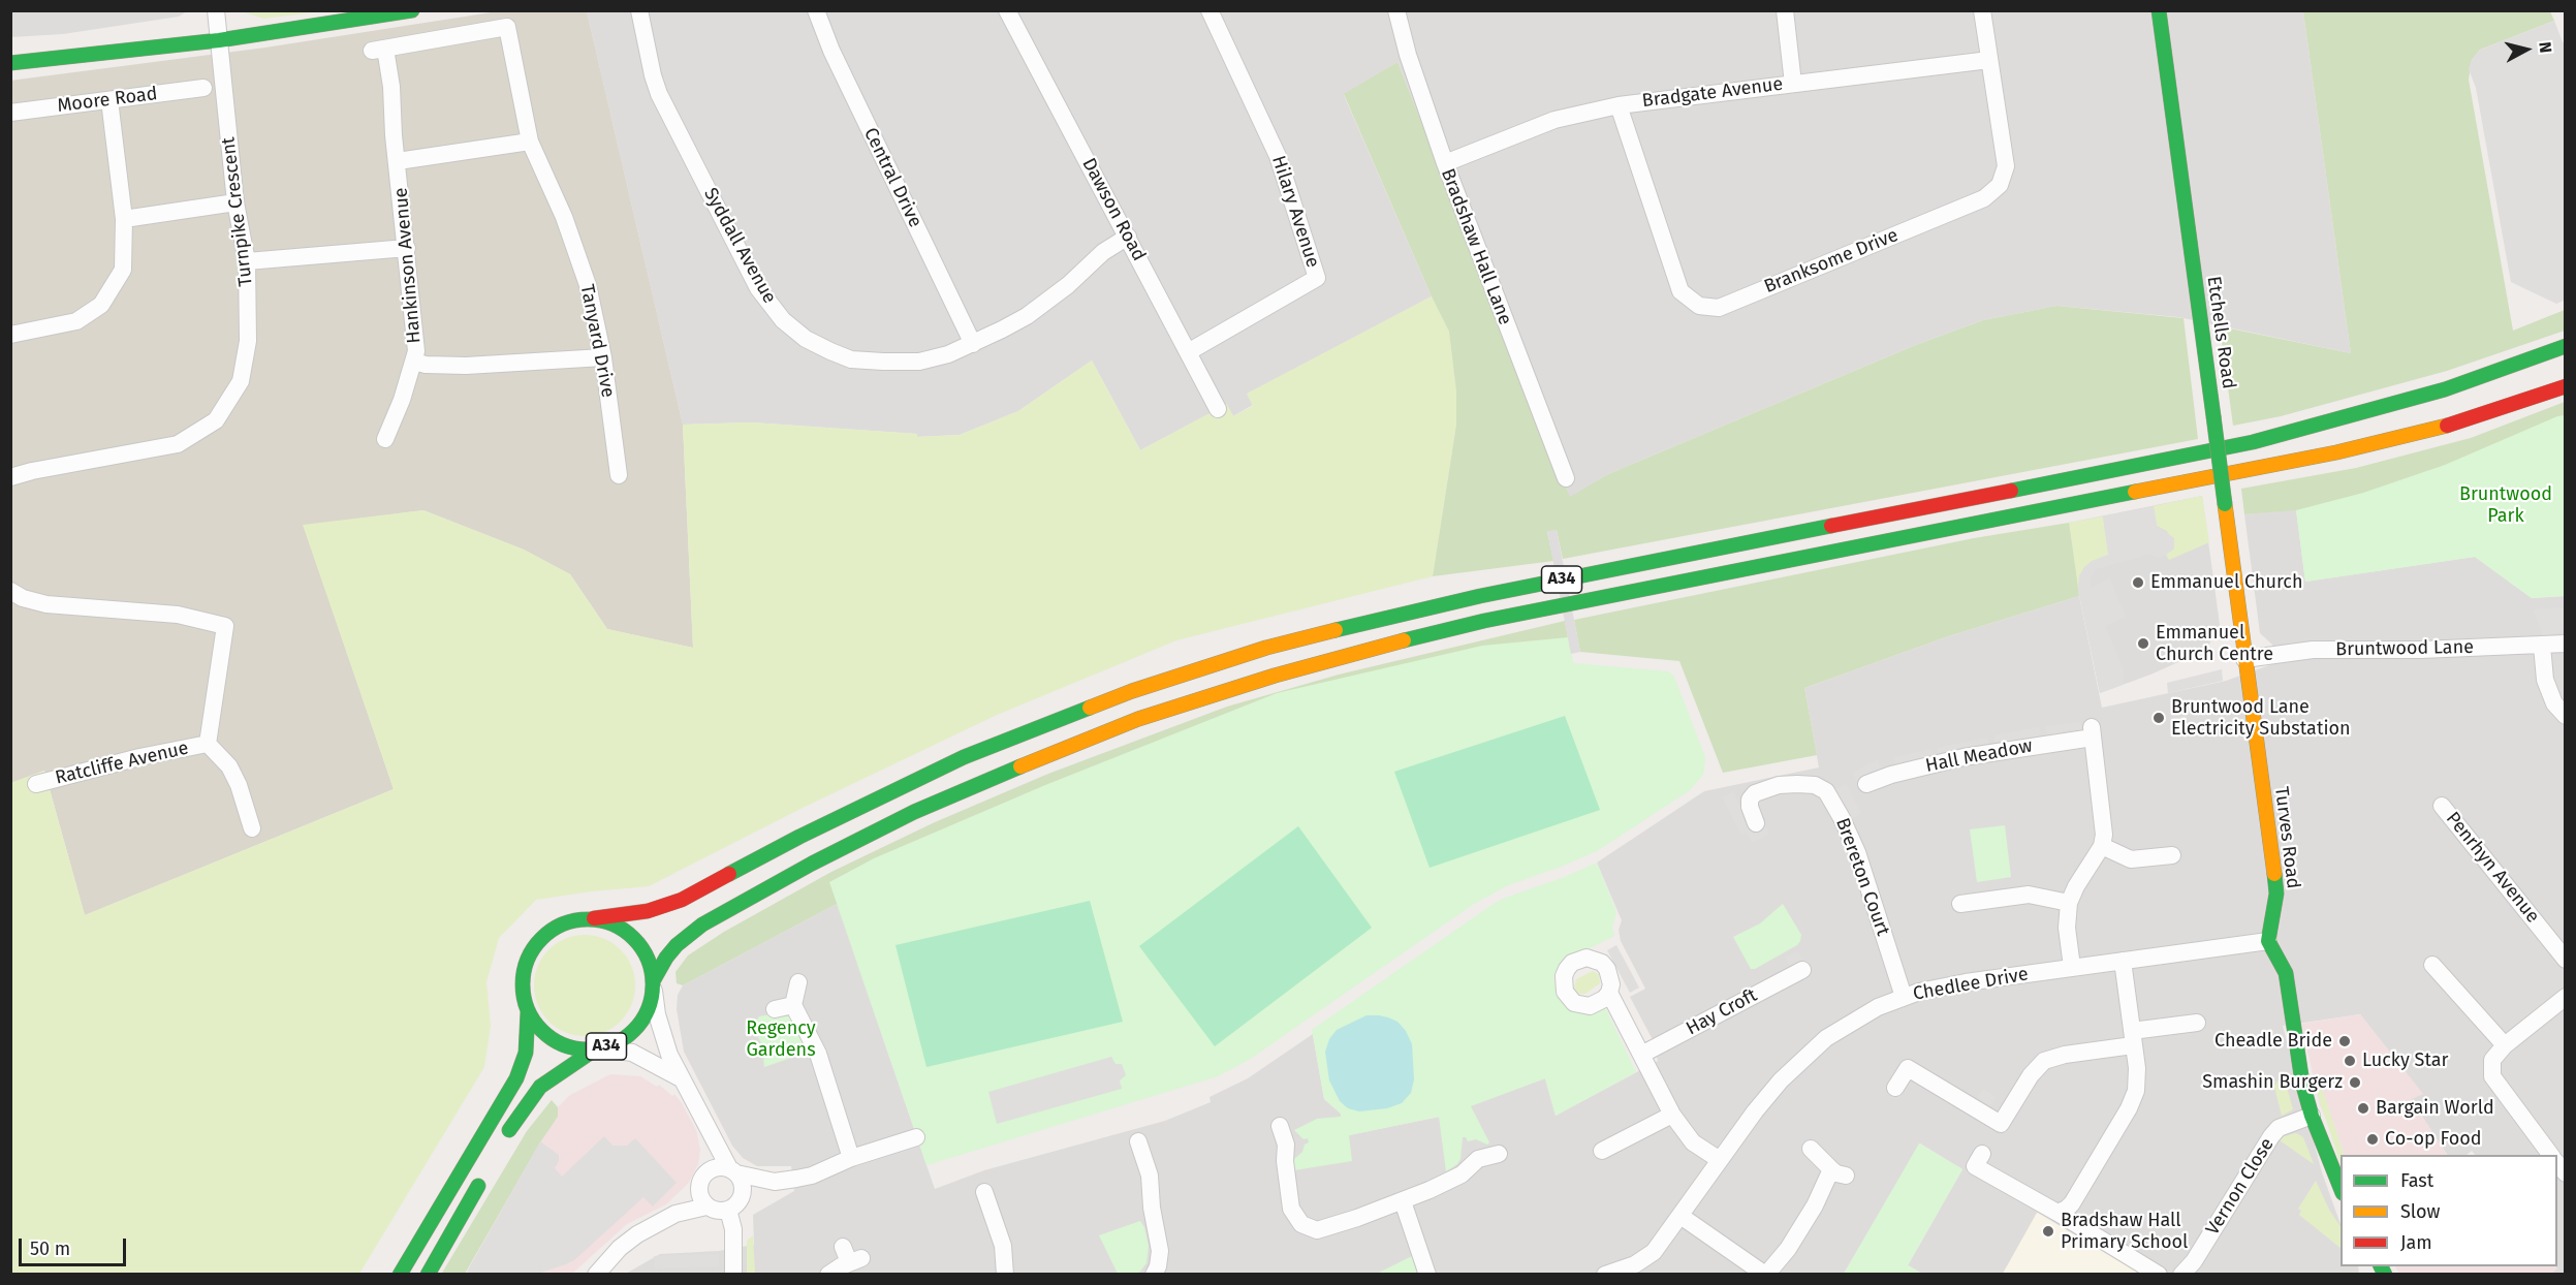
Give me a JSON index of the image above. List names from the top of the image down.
{
  "streets": {
    "main road": ["Etchells Road", "A34", "Turves Road"],
    "street": [
      "Bradgate Avenue",
      "Moore Road",
      "Central Drive",
      "Dawson Road",
      "Turnpike Crescent",
      "Hilary Avenue",
      "Syddall Avenue",
      "Bradshaw Hall Lane",
      "Branksome Drive",
      "Hankinson Avenue",
      "Tanyard Drive",
      "Bruntwood Lane",
      "Hall Meadow",
      "Ratcliffe Avenue",
      "Penrhyn Avenue",
      "Brereton Court",
      "Chedlee Drive",
      "Hay Croft",
      "Vernon Close"
    ]
  },
  "crossings": [
    ["Bradgate Avenue", "Bradshaw Hall Lane"],
    ["Bradgate Avenue", "Branksome Drive"],
    ["Central Drive", "Syddall Avenue"],
    ["Dawson Road", "Hilary Avenue"],
    ["Dawson Road", "Syddall Avenue"],
    ["Hankinson Avenue", "Tanyard Drive"],
    ["Etchells Road", "Bruntwood Lane"],
    ["Etchells Road", "Turves Road"],
    ["Bruntwood Lane", "Turves Road"],
    ["Turves Road", "Chedlee Drive"],
    ["Brereton Court", "Chedlee Drive"]
  ],
  "parks": ["Bruntwood Park", "Regency Gardens"],
  "places": [
    "Emmanuel Church",
    "Emmanuel Church Centre",
    "Bruntwood Lane Electricity Substation",
    "Cheadle Bride",
    "Lucky Star",
    "Smashin Burgerz",
    "Bargain World",
    "Co-op Food",
    "Bradshaw Hall Primary School"
  ],
  "legend": ["Fast", "Slow", "Jam"],
  "scale_bar": "50 m",
  "north": "right"
}
